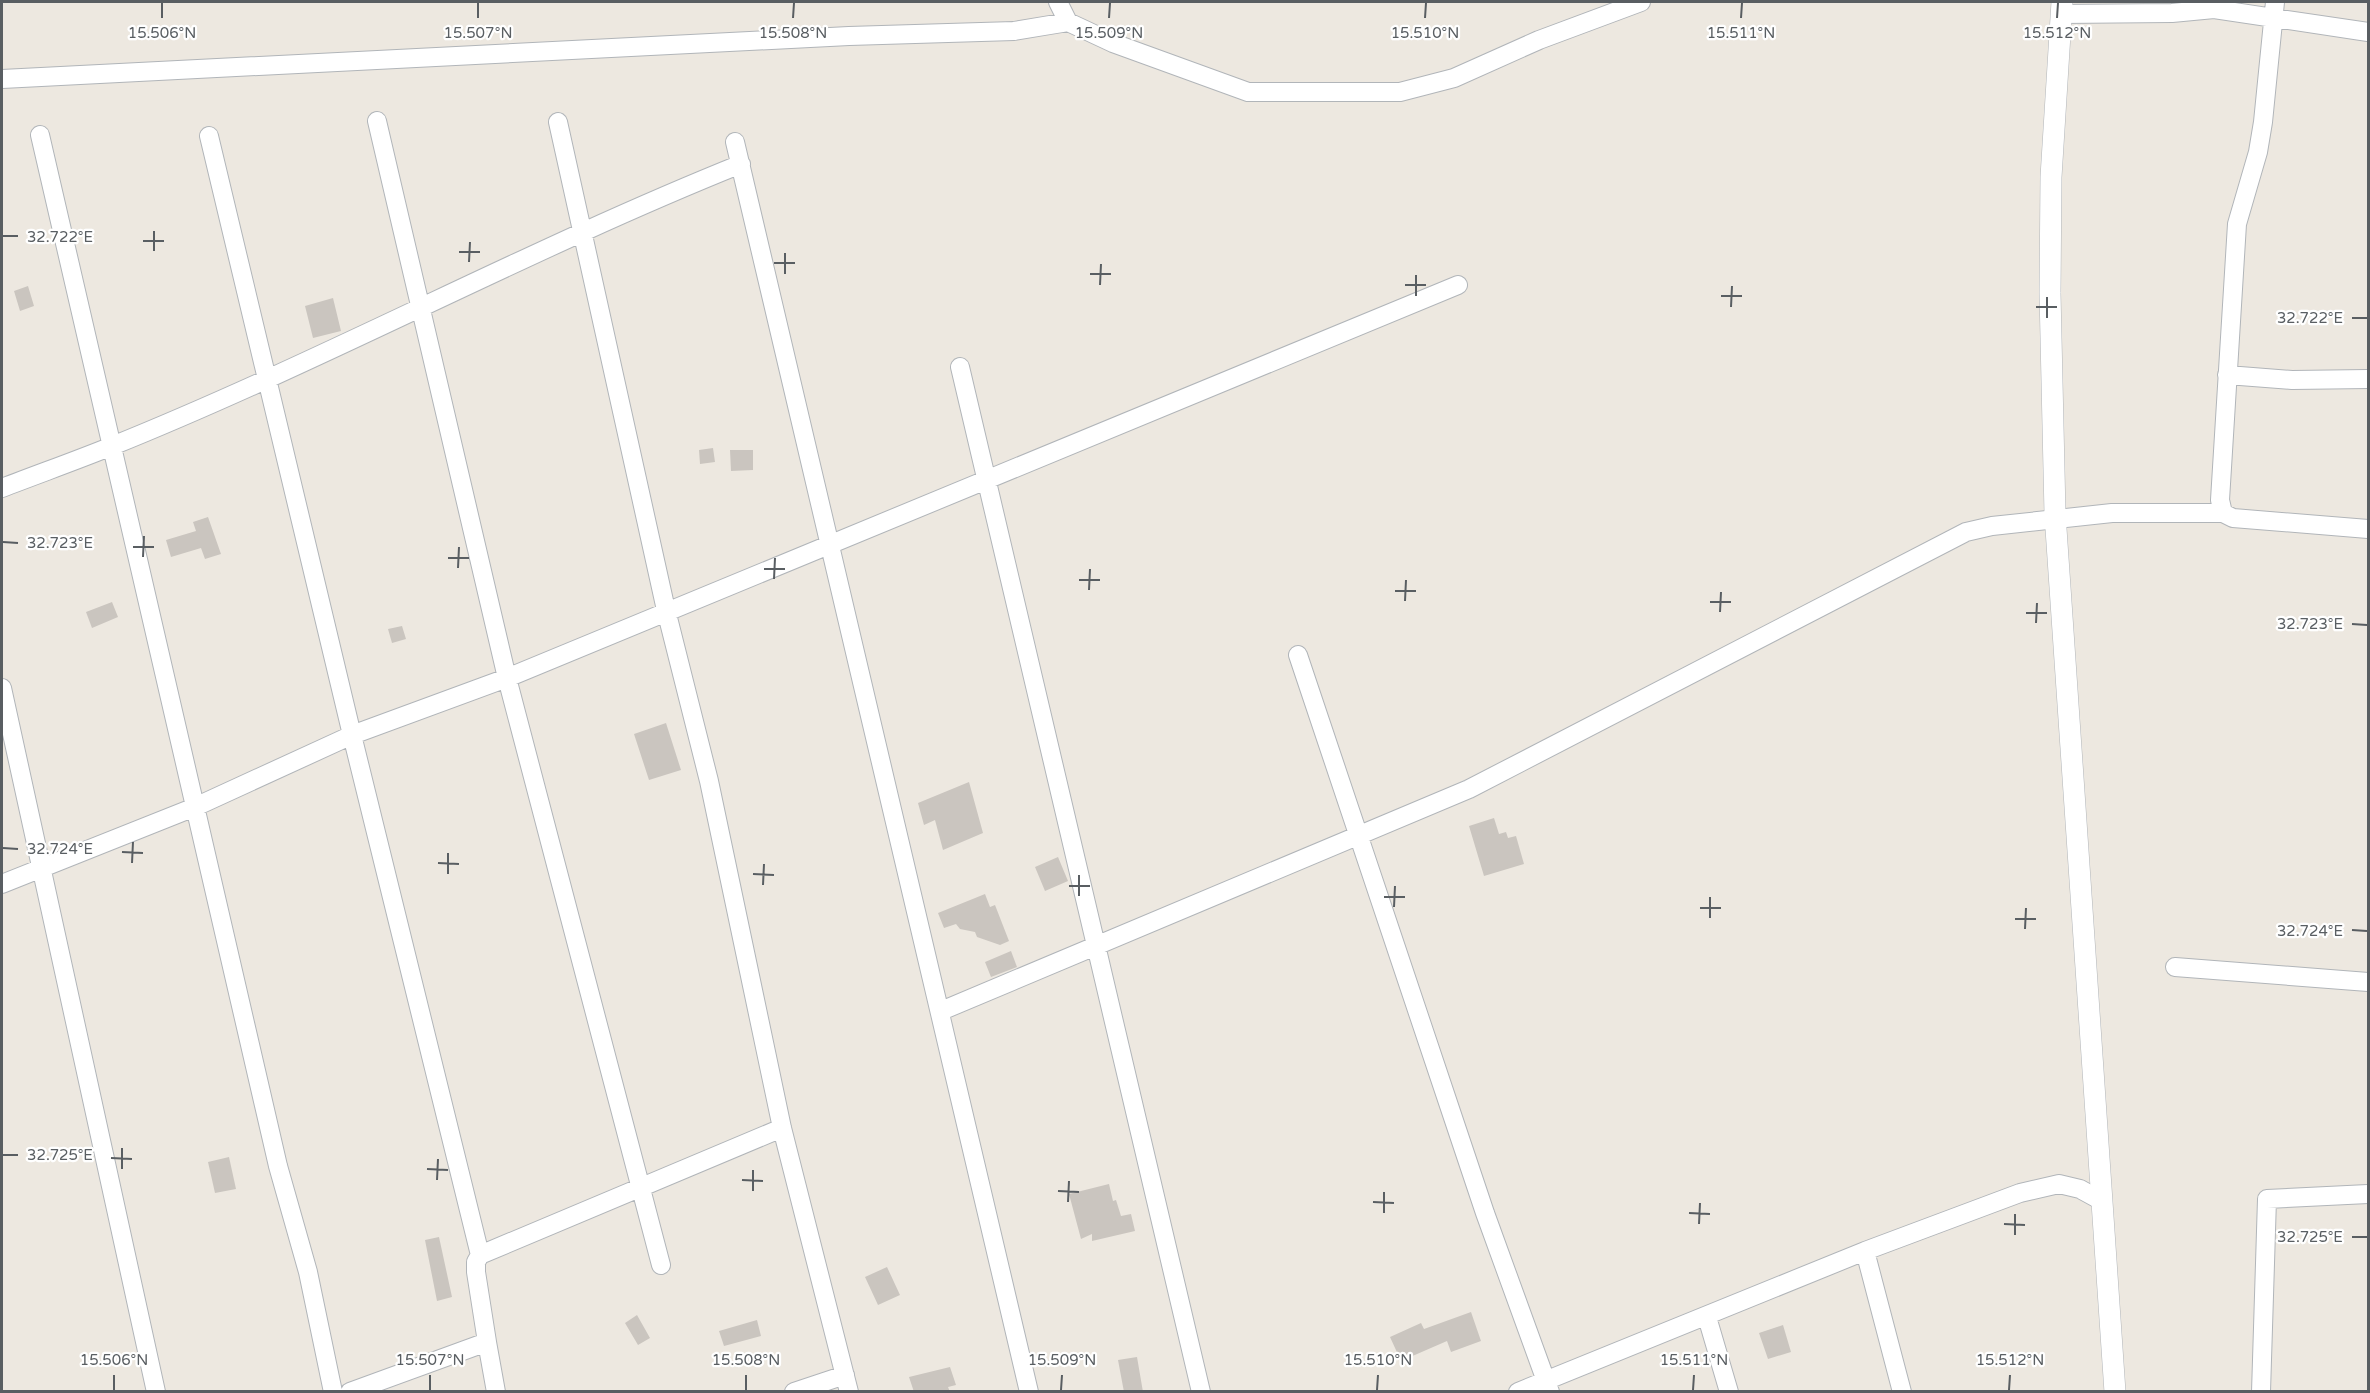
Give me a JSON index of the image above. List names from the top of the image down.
{
  "coordinates": [
    "15.506°N",
    "15.507°N",
    "15.508°N",
    "15.509°N",
    "15.510°N",
    "15.511°N",
    "15.512°N",
    "32.722°E",
    "32.723°E",
    "32.724°E",
    "32.725°E"
  ]
}
